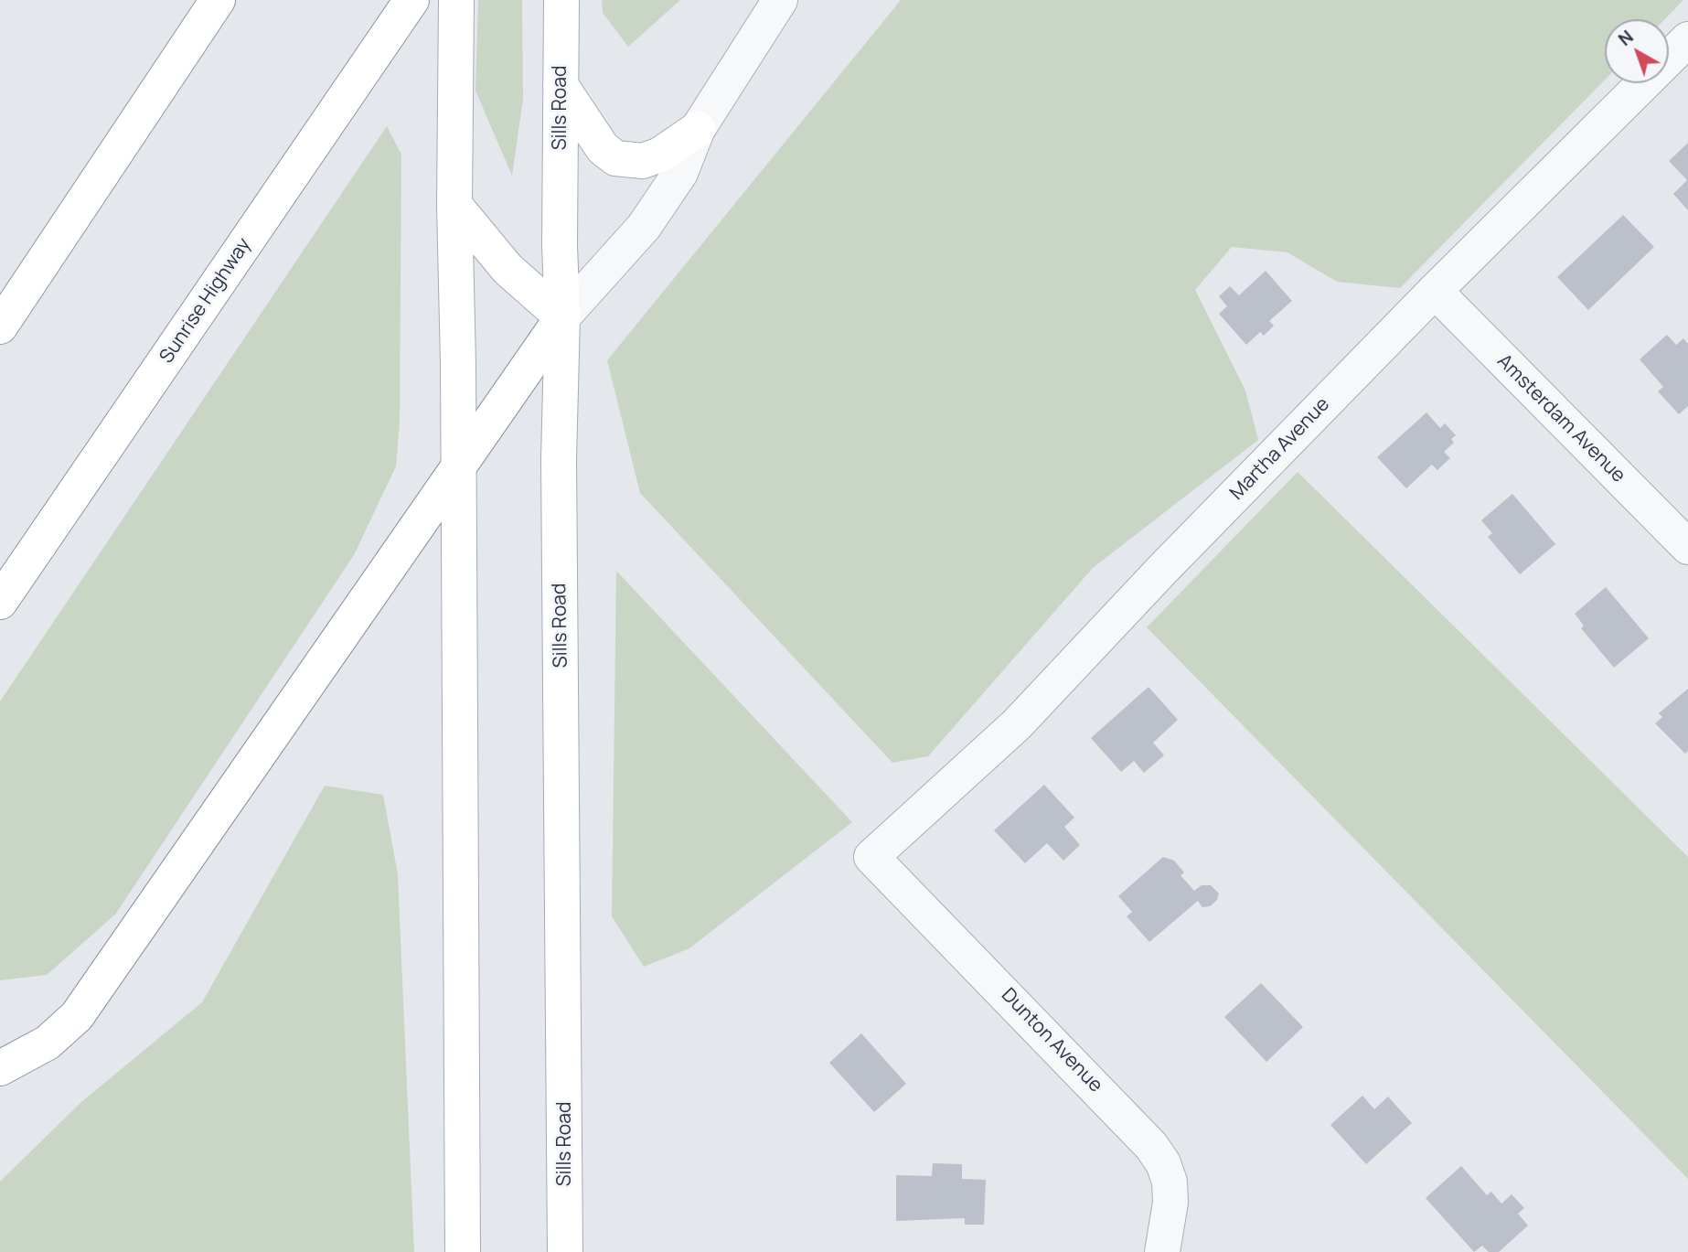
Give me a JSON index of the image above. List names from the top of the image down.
{
  "streets": {
    "main road": ["Sills Road", "Sunrise Highway"],
    "street": ["Amsterdam Avenue", "Martha Avenue", "Dunton Avenue"]
  },
  "crossings": [
    ["Amsterdam Avenue", "Martha Avenue"],
    ["Martha Avenue", "Dunton Avenue"]
  ],
  "north": "top left"
}
